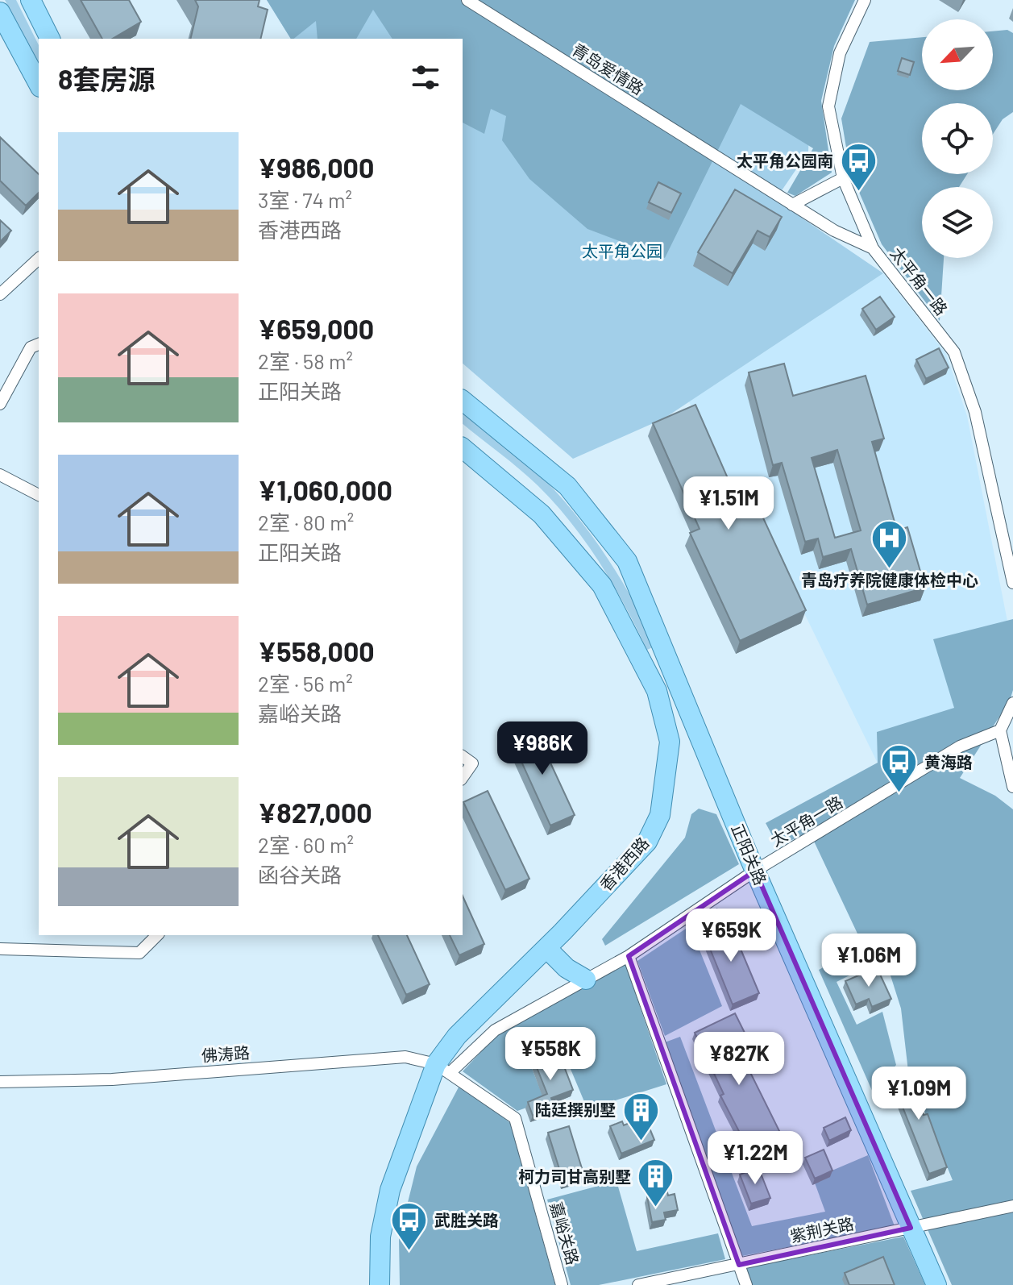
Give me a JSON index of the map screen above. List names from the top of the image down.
{
  "streets": {
    "main road": ["正阳关路", "香港西路"],
    "street": [
      "青岛爱情路",
      "太平角一路",
      "佛涛路",
      "紫荆关路",
      "嘉峪关路"
    ]
  },
  "crossings": [
    ["青岛爱情路", "太平角一路"],
    ["太平角一路", "正阳关路"],
    ["太平角一路", "香港西路"],
    ["太平角一路", "佛涛路"],
    ["太平角一路", "嘉峪关路"],
    ["正阳关路", "紫荆关路"],
    ["香港西路", "佛涛路"],
    ["香港西路", "嘉峪关路"],
    ["佛涛路", "嘉峪关路"]
  ],
  "parks": ["太平角公园"],
  "places": {
    "bus stop": ["太平角公园南", "黄海路", "武胜关路"],
    "hospital": ["青岛疗养院健康体检中心"],
    "building": ["陆廷撰别墅", "柯力司甘高别墅"]
  },
  "north": "bottom left",
  "page": {
    "heading": "8套房源",
    "list": [
      {
        "name": "¥986,000",
        "note": "3室 · 74 m² · 香港西路"
      },
      {
        "name": "¥659,000",
        "note": "2室 · 58 m² · 正阳关路"
      },
      {
        "name": "¥1,060,000",
        "note": "2室 · 80 m² · 正阳关路"
      },
      {
        "name": "¥558,000",
        "note": "2室 · 56 m² · 嘉峪关路"
      },
      {
        "name": "¥827,000",
        "note": "2室 · 60 m² · 函谷关路"
      }
    ],
    "price": [
      "¥1.51M",
      "¥986K",
      "¥659K",
      "¥1.06M",
      "¥558K",
      "¥827K",
      "¥1.09M",
      "¥1.22M"
    ]
  }
}
